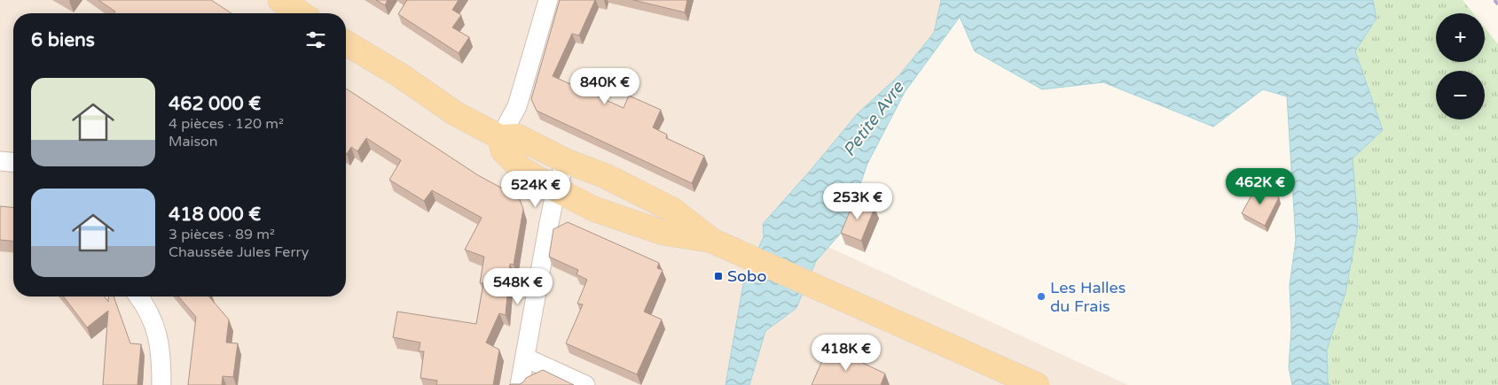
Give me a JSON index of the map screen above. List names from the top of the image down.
{
  "water": ["Petite Avre"],
  "places": {
    "transit": ["Sobo"],
    "other": ["Les Halles du Frais"]
  },
  "page": {
    "map_buttons": ["+", "−"],
    "heading": "6 biens",
    "list": [
      {
        "name": "462 000 €",
        "note": "4 pièces · 120 m² · Maison"
      },
      {
        "name": "418 000 €",
        "note": "3 pièces · 89 m² · Chaussée Jules Ferry"
      }
    ],
    "price": [
      "840K €",
      "462K €",
      "524K €",
      "253K €",
      "548K €",
      "418K €"
    ]
  }
}
